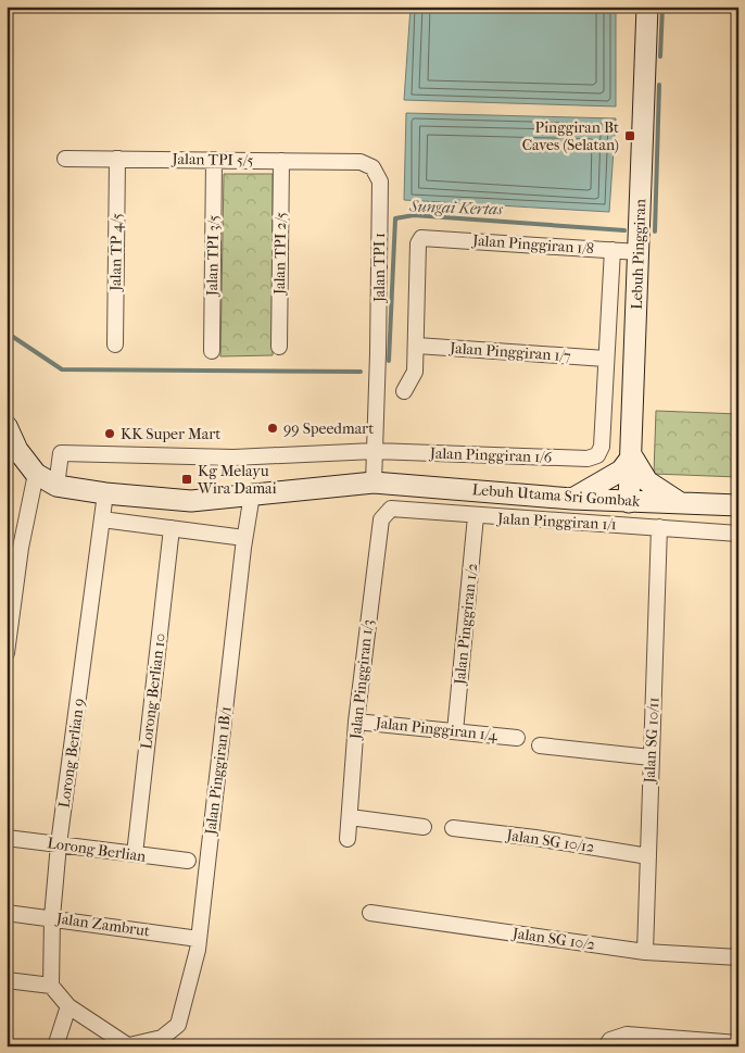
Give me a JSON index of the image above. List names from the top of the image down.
{
  "streets": {
    "street": [
      "Jalan TPI 5/5",
      "Jalan Pinggiran 1/8",
      "Jalan TP 4/5",
      "Jalan TPI 2/5",
      "Lebuh Pinggiran",
      "Jalan TPI 3/5",
      "Jalan TPI 1",
      "Jalan Pinggiran 1/7",
      "Jalan Pinggiran 1/6",
      "Lebuh Utama Sri Gombak",
      "Jalan Pinggiran 1/1",
      "Jalan Pinggiran 1/2",
      "Jalan Pinggiran 1/3",
      "Lorong Berlian 10",
      "Jalan Pinggiran 1/4",
      "Jalan SG 10/11",
      "Lorong Berlian 9",
      "Jalan Pinggiran 1B/1",
      "Jalan SG 10/12",
      "Lorong Berlian",
      "Jalan Zambrut",
      "Jalan SG 10/2"
    ]
  },
  "crossings": [
    ["Jalan TPI 5/5", "Jalan TP 4/5"],
    ["Jalan TPI 5/5", "Jalan TPI 2/5"],
    ["Jalan TPI 5/5", "Jalan TPI 3/5"],
    ["Jalan TPI 5/5", "Jalan TPI 1"],
    ["Jalan Pinggiran 1/8", "Lebuh Pinggiran"],
    ["Jalan Pinggiran 1/8", "Jalan Pinggiran 1/7"],
    ["Lebuh Pinggiran", "Lebuh Utama Sri Gombak"],
    ["Jalan TPI 1", "Jalan Pinggiran 1/6"],
    ["Jalan TPI 1", "Lebuh Utama Sri Gombak"],
    ["Jalan Pinggiran 1/7", "Jalan Pinggiran 1/6"],
    ["Jalan Pinggiran 1/6", "Lebuh Utama Sri Gombak"],
    ["Lebuh Utama Sri Gombak", "Lorong Berlian 9"],
    ["Lebuh Utama Sri Gombak", "Jalan Pinggiran 1B/1"],
    ["Jalan Pinggiran 1/1", "Jalan Pinggiran 1/2"],
    ["Jalan Pinggiran 1/1", "Jalan Pinggiran 1/3"],
    ["Jalan Pinggiran 1/1", "Jalan SG 10/11"],
    ["Jalan Pinggiran 1/2", "Jalan Pinggiran 1/4"],
    ["Jalan Pinggiran 1/3", "Jalan Pinggiran 1/4"],
    ["Lorong Berlian 10", "Lorong Berlian"],
    ["Jalan SG 10/11", "Jalan SG 10/12"],
    ["Jalan SG 10/11", "Jalan SG 10/2"],
    ["Lorong Berlian 9", "Lorong Berlian"],
    ["Lorong Berlian 9", "Jalan Zambrut"],
    ["Jalan Pinggiran 1B/1", "Jalan Zambrut"]
  ],
  "water": ["Sungai Kertas"],
  "places": {
    "transit": ["Pinggiran Bt Caves (Selatan)", "Kg Melayu Wira Damai"],
    "other": ["99 Speedmart", "KK Super Mart"]
  }
}
